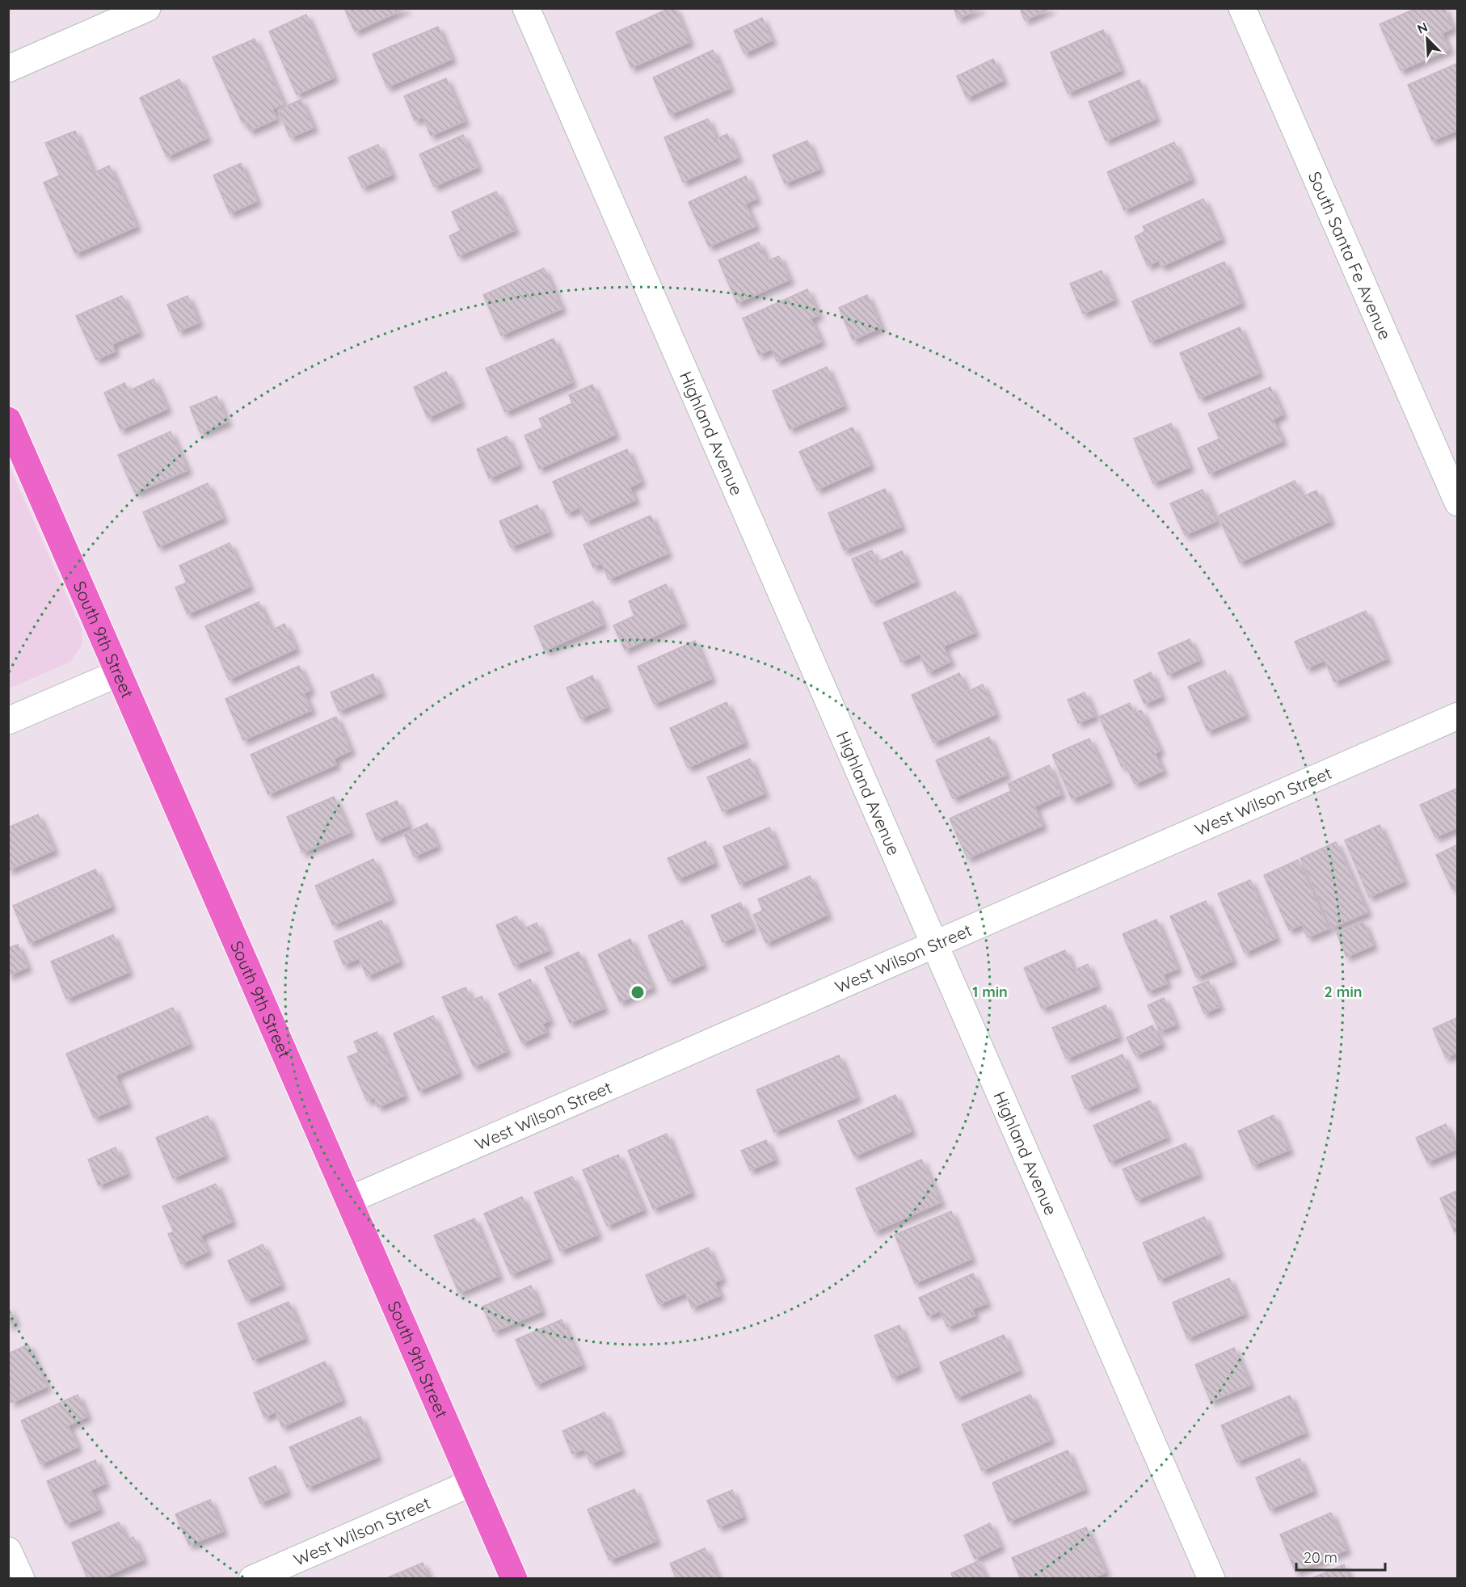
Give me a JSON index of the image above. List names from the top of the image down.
{
  "streets": {
    "main road": ["South 9th Street"],
    "street": ["South Santa Fe Avenue", "Highland Avenue", "West Wilson Street"]
  },
  "crossings": [
    ["Highland Avenue", "West Wilson Street"],
    ["South 9th Street", "West Wilson Street"]
  ],
  "scale_bar": "20 m",
  "north": "top left",
  "rings": ["1 min", "2 min"]
}
